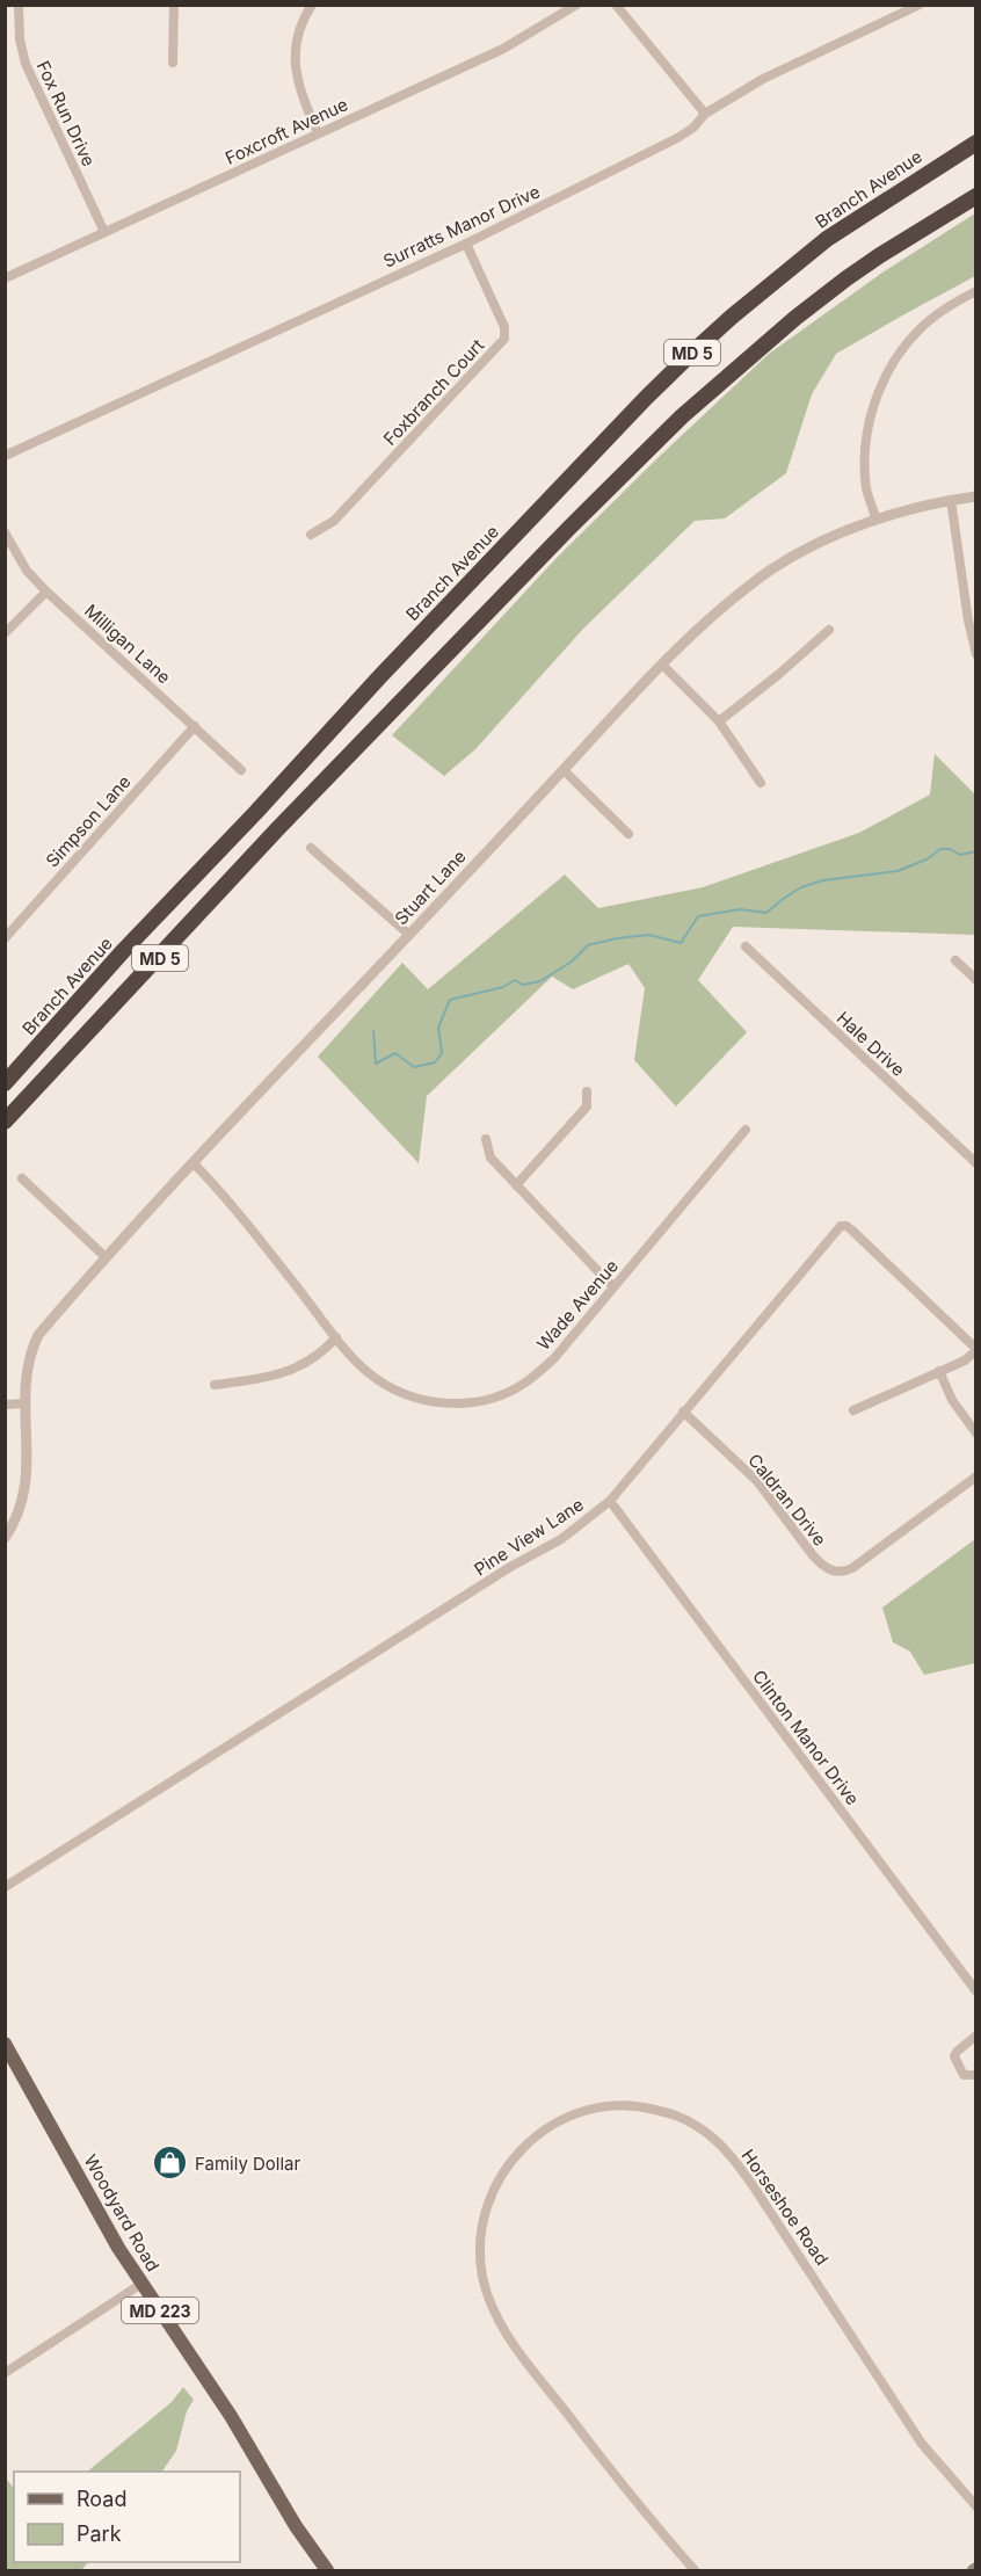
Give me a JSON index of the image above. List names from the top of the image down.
{
  "streets": {
    "highway": ["Branch Avenue", "MD 5"],
    "main road": ["Woodyard Road", "MD 223"],
    "street": [
      "Fox Run Drive",
      "Foxcroft Avenue",
      "Surratts Manor Drive",
      "Foxbranch Court",
      "Milligan Lane",
      "Simpson Lane",
      "Stuart Lane",
      "Hale Drive",
      "Wade Avenue",
      "Caldran Drive",
      "Pine View Lane",
      "Clinton Manor Drive",
      "Horseshoe Road"
    ]
  },
  "crossings": [
    ["Fox Run Drive", "Foxcroft Avenue"],
    ["Surratts Manor Drive", "Foxbranch Court"],
    ["Milligan Lane", "Simpson Lane"],
    ["Stuart Lane", "Wade Avenue"],
    ["Caldran Drive", "Pine View Lane"],
    ["Pine View Lane", "Clinton Manor Drive"]
  ],
  "places": {
    "shop": ["Family Dollar"]
  },
  "legend": ["Road", "Park"]
}
